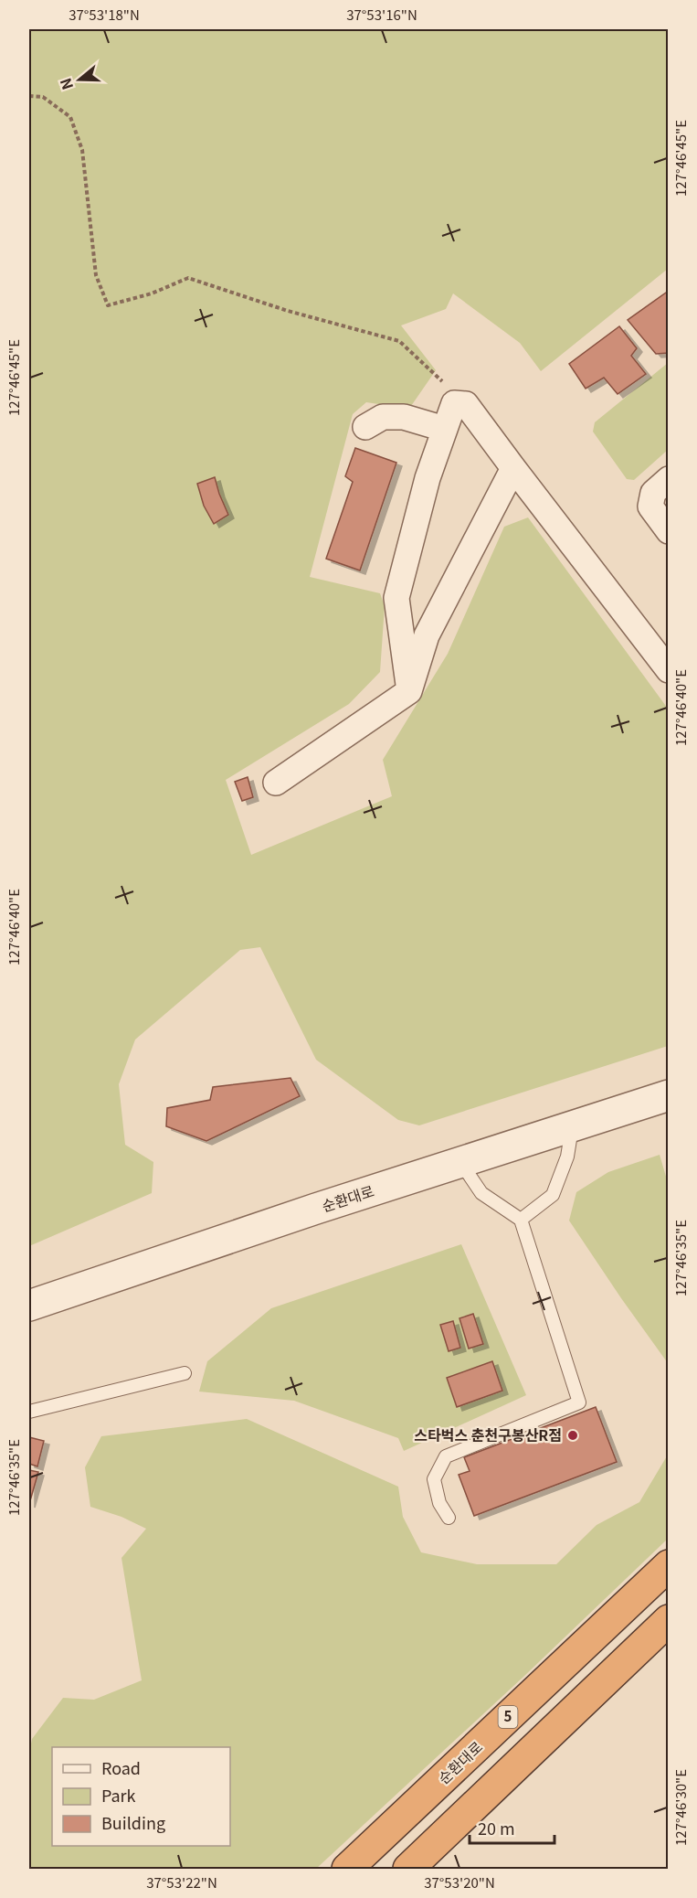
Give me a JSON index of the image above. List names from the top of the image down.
{
  "streets": {
    "highway": ["순환대로", "5"]
  },
  "places": ["스타벅스 춘천구봉산R점"],
  "legend": ["Road", "Park", "Building"],
  "scale_bar": "20 m",
  "north": "left",
  "coordinates": [
    "37°53'18\"N",
    "37°53'16\"N",
    "127°46'45\"E",
    "127°46'40\"E",
    "127°46'35\"E",
    "127°46'30\"E",
    "37°53'22\"N",
    "37°53'20\"N"
  ]
}
